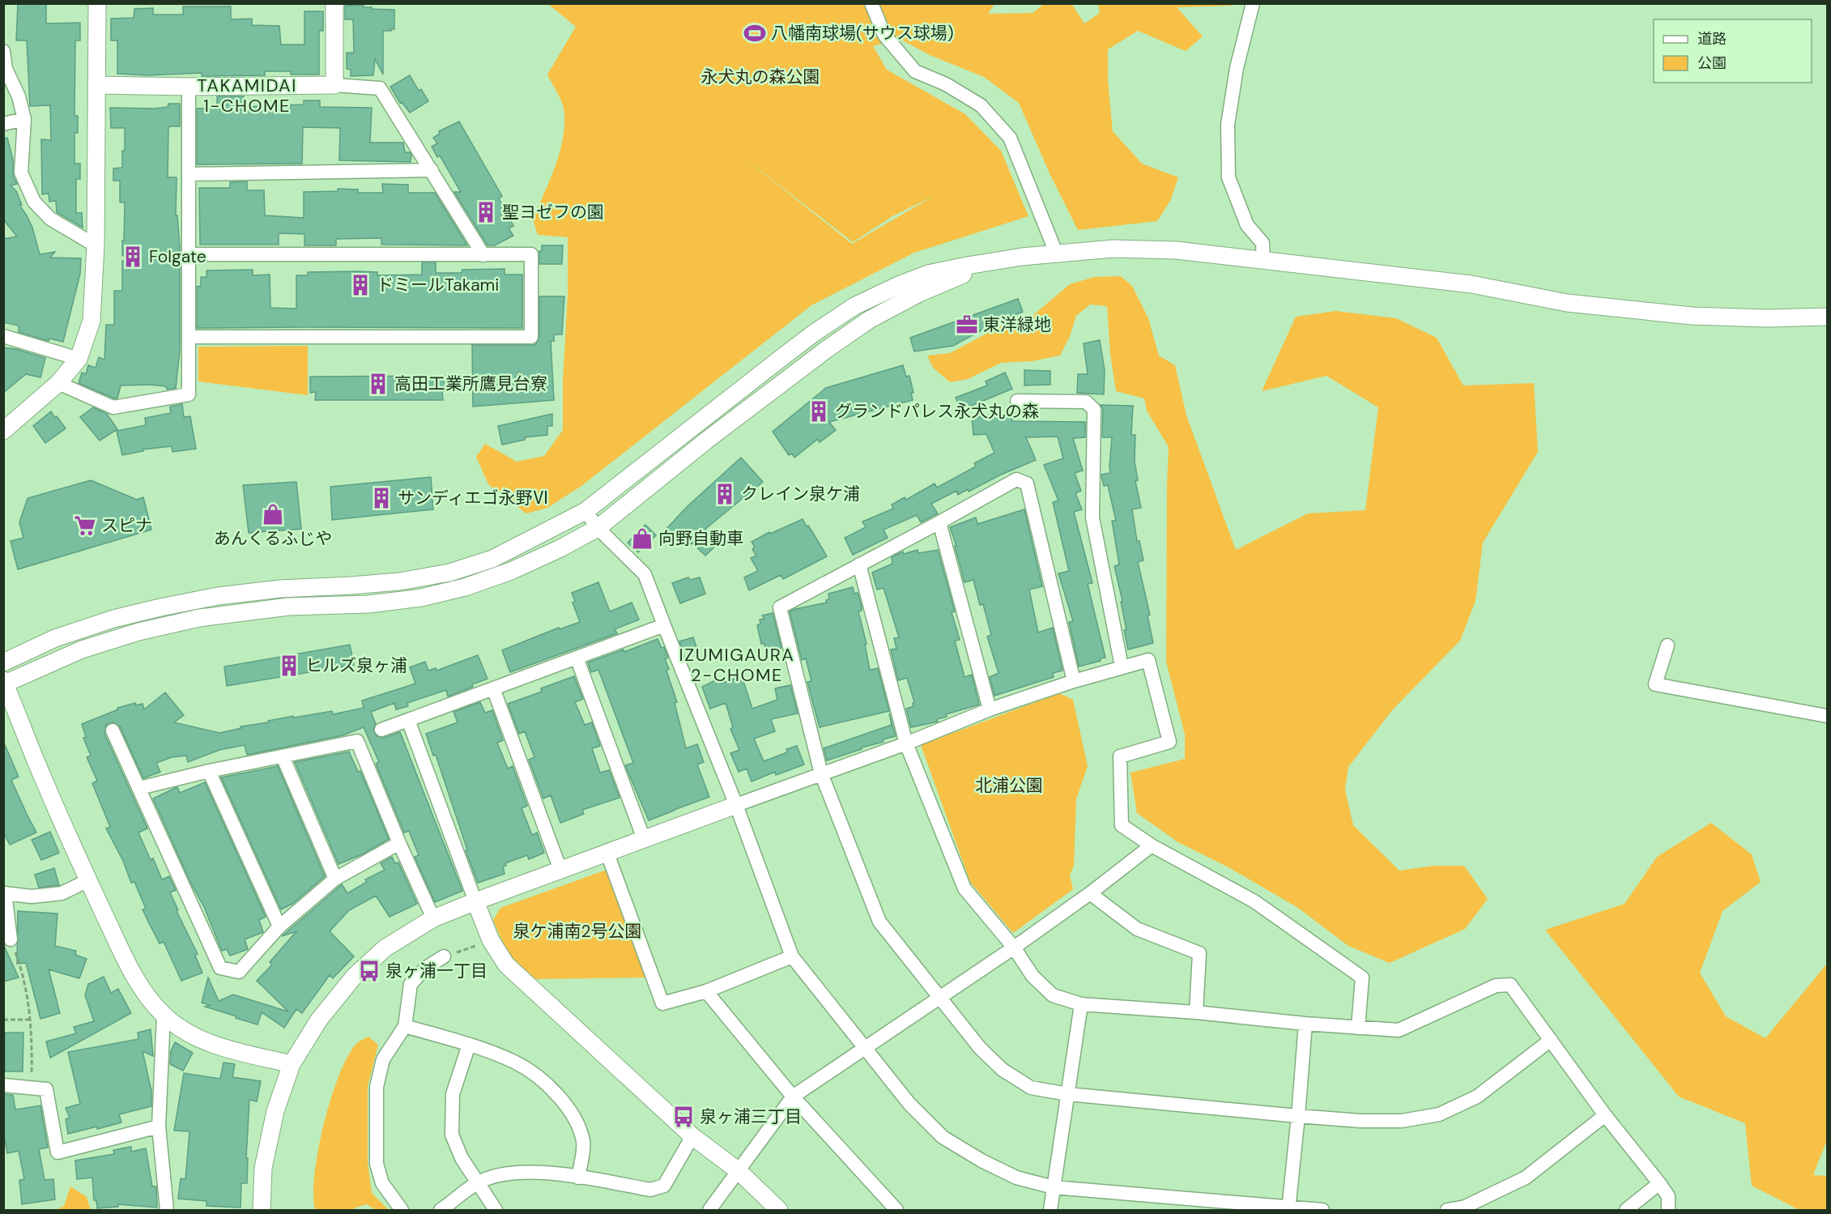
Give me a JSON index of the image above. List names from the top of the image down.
{
  "districts": ["TAKAMIDAI 1-CHOME", "IZUMIGAURA 2-CHOME"],
  "parks": ["永犬丸の森公園", "北浦公園", "泉ケ浦南2号公園"],
  "places": {
    "sports": ["八幡南球場(サウス球場)"],
    "building": [
      "聖ヨゼフの園",
      "Folgate",
      "ドミールTakami",
      "高田工業所鷹見台寮",
      "グランドパレス永犬丸の森",
      "クレイン泉ケ浦",
      "サンディエゴ永野Ⅵ",
      "ヒルズ泉ヶ浦"
    ],
    "office": ["東洋緑地"],
    "shop": ["あんくるふじや", "向野自動車"],
    "supermarket": ["スピナ"],
    "bus stop": ["泉ヶ浦一丁目", "泉ヶ浦三丁目"]
  },
  "legend": ["道路", "公園"]
}
